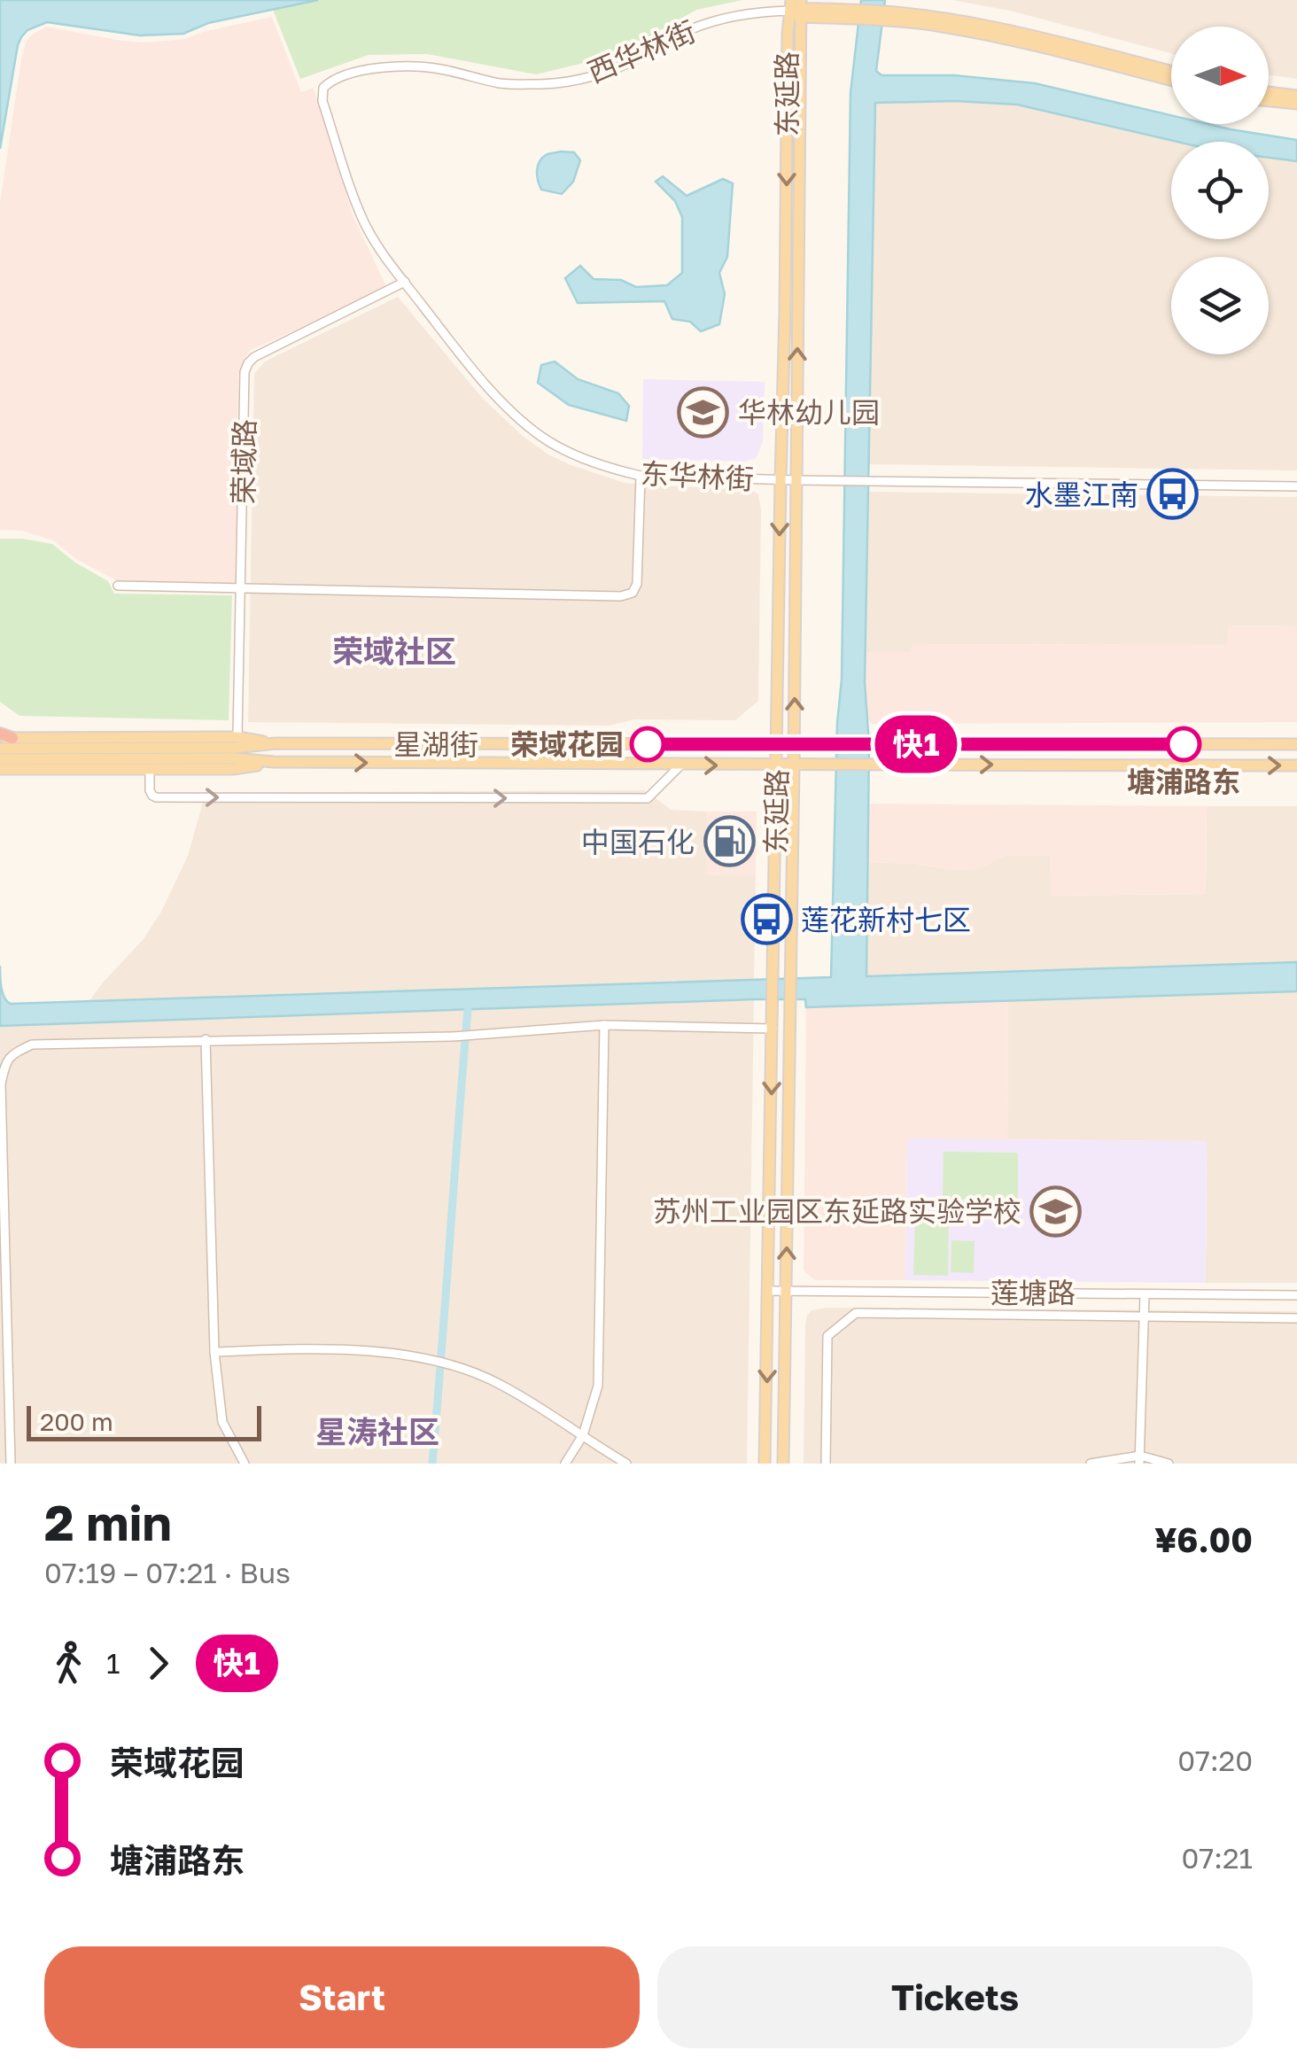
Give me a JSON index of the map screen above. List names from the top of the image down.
{
  "streets": {
    "main road": ["西华林街", "东延路", "星湖街"],
    "street": ["荣域路", "东华林街", "莲塘路"]
  },
  "crossings": [
    ["西华林街", "东延路"],
    ["西华林街", "东华林街"],
    ["东延路", "东华林街"],
    ["东延路", "星湖街"],
    ["东延路", "莲塘路"],
    ["荣域路", "东华林街"]
  ],
  "districts": ["荣域社区", "星涛社区"],
  "places": {
    "school or university": ["华林幼儿园", "苏州工业园区东延路实验学校"],
    "bus stop": ["水墨江南", "莲花新村七区"],
    "other": ["荣域花园", "塘浦路东"],
    "fuel station": ["中国石化"]
  },
  "lines": ["bus line 快1"],
  "scale_bar": "200 m",
  "north": "right",
  "page": {
    "on_map": "快1",
    "scale": "200 m",
    "heading": ["2 min", "07:19 – 07:21 · Bus", "¥6.00"],
    "legs": ["1", "快1"],
    "list": [
      {
        "name": "荣域花园",
        "value": "07:20"
      },
      {
        "name": "塘浦路东",
        "value": "07:21"
      }
    ],
    "buttons": ["Start", "Tickets"]
  }
}
